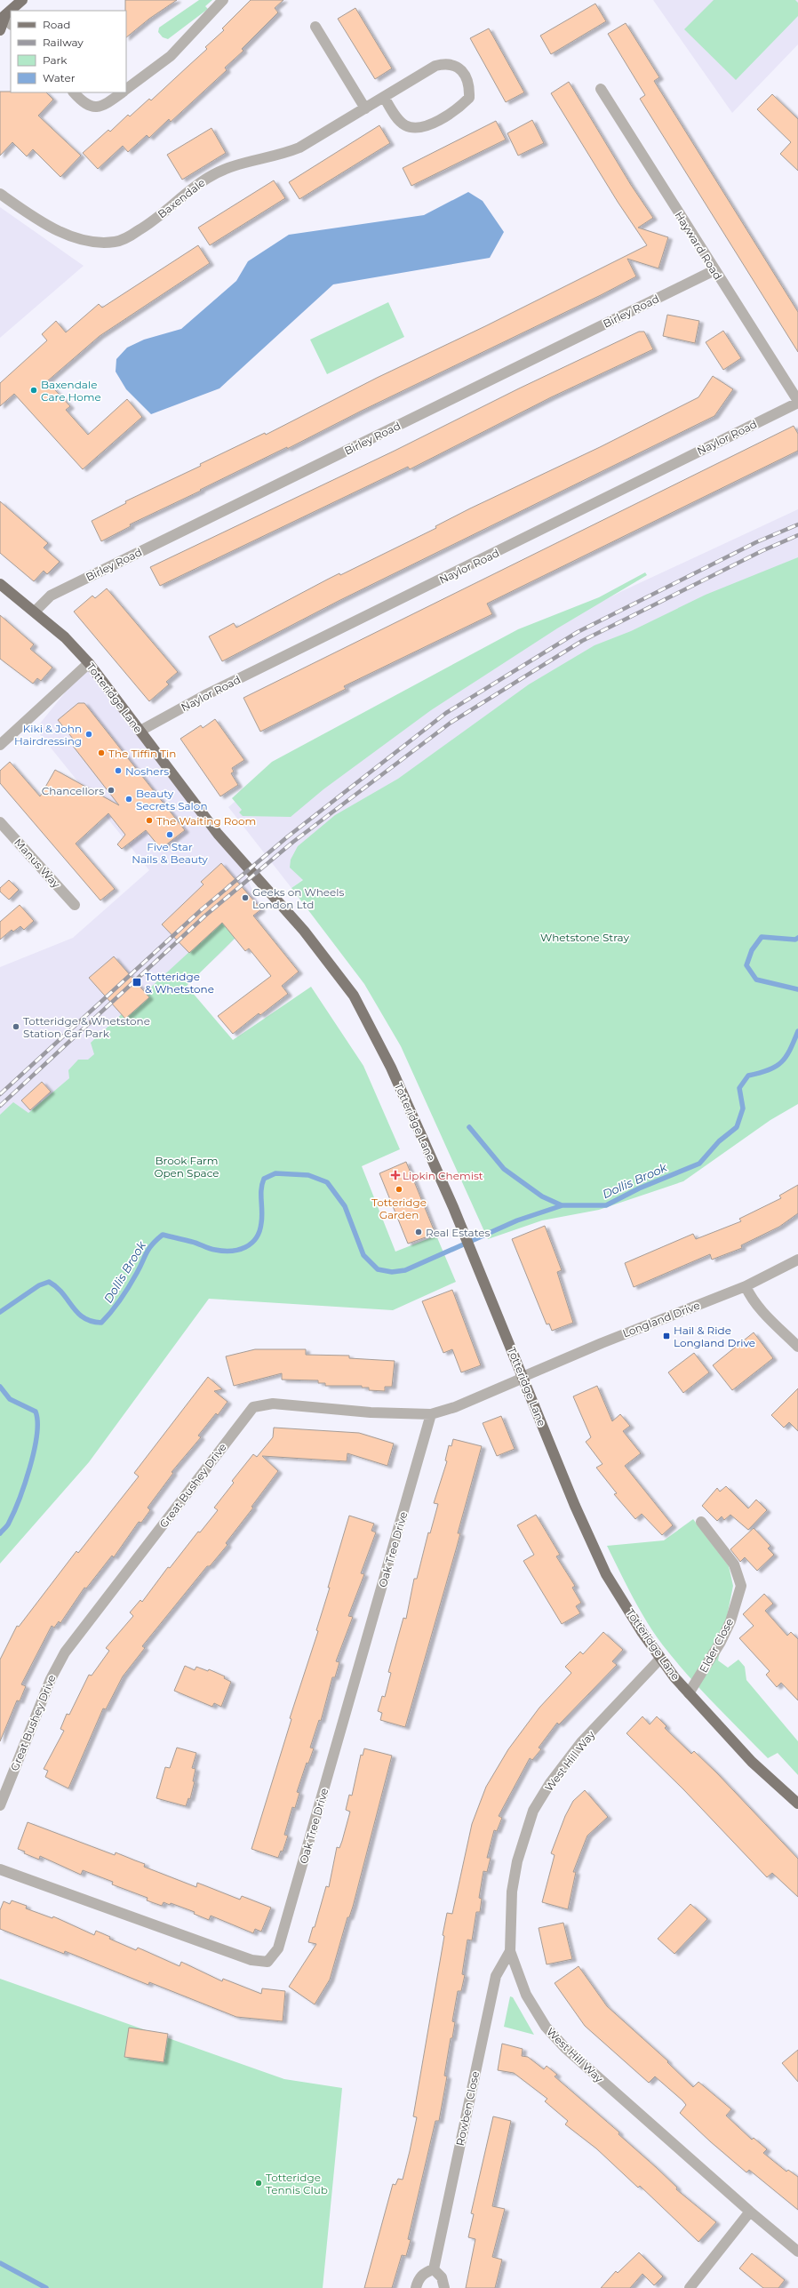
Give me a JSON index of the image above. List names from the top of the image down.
{
  "streets": {
    "main road": ["Totteridge Lane"],
    "street": [
      "Baxendale",
      "Hayward Road",
      "Birley Road",
      "Naylor Road",
      "Manus Way",
      "Longland Drive",
      "Great Bushey Drive",
      "Oak Tree Drive",
      "Elder Close",
      "West Hill Way",
      "Rowben Close"
    ]
  },
  "crossings": [
    ["Hayward Road", "Birley Road"],
    ["Hayward Road", "Naylor Road"],
    ["Birley Road", "Totteridge Lane"],
    ["Naylor Road", "Totteridge Lane"],
    ["Totteridge Lane", "Longland Drive"],
    ["Totteridge Lane", "Great Bushey Drive"],
    ["Totteridge Lane", "Elder Close"],
    ["Totteridge Lane", "West Hill Way"],
    ["Longland Drive", "Great Bushey Drive"],
    ["Great Bushey Drive", "Oak Tree Drive"],
    ["West Hill Way", "Rowben Close"]
  ],
  "water": ["Dollis Brook"],
  "parks": ["Whetstone Stray", "Brook Farm Open Space"],
  "places": {
    "other": [
      "Baxendale Care Home",
      "Kiki & John Hairdressing",
      "The Tiffin Tin",
      "Noshers",
      "Chancellors",
      "Beauty Secrets Salon",
      "The Waiting Room",
      "Five Star Nails & Beauty",
      "Geeks on Wheels London Ltd",
      "Totteridge & Whetstone Station Car Park",
      "Totteridge Garden",
      "Real Estates",
      "Totteridge Tennis Club"
    ],
    "transit": ["Totteridge & Whetstone", "Hail & Ride Longland Drive"],
    "health": ["Lipkin Chemist"]
  },
  "legend": [
    "Road",
    "Railway",
    "Park",
    "Water"
  ]
}
